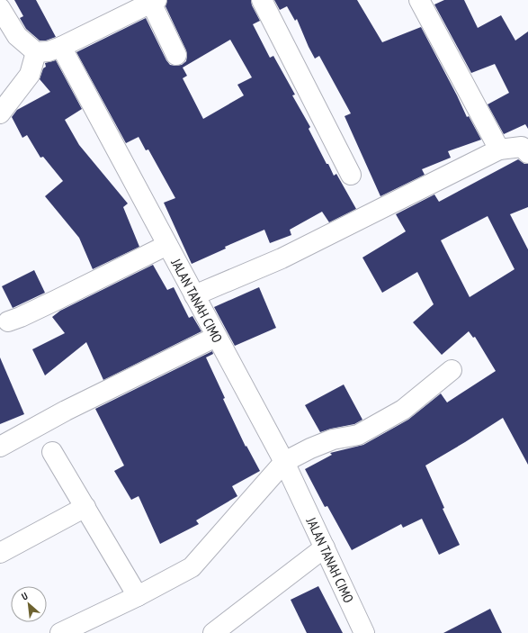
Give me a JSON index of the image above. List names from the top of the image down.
{
  "streets": {
    "street": ["JALAN TANAH CIMO"]
  },
  "north": "top left"
}
